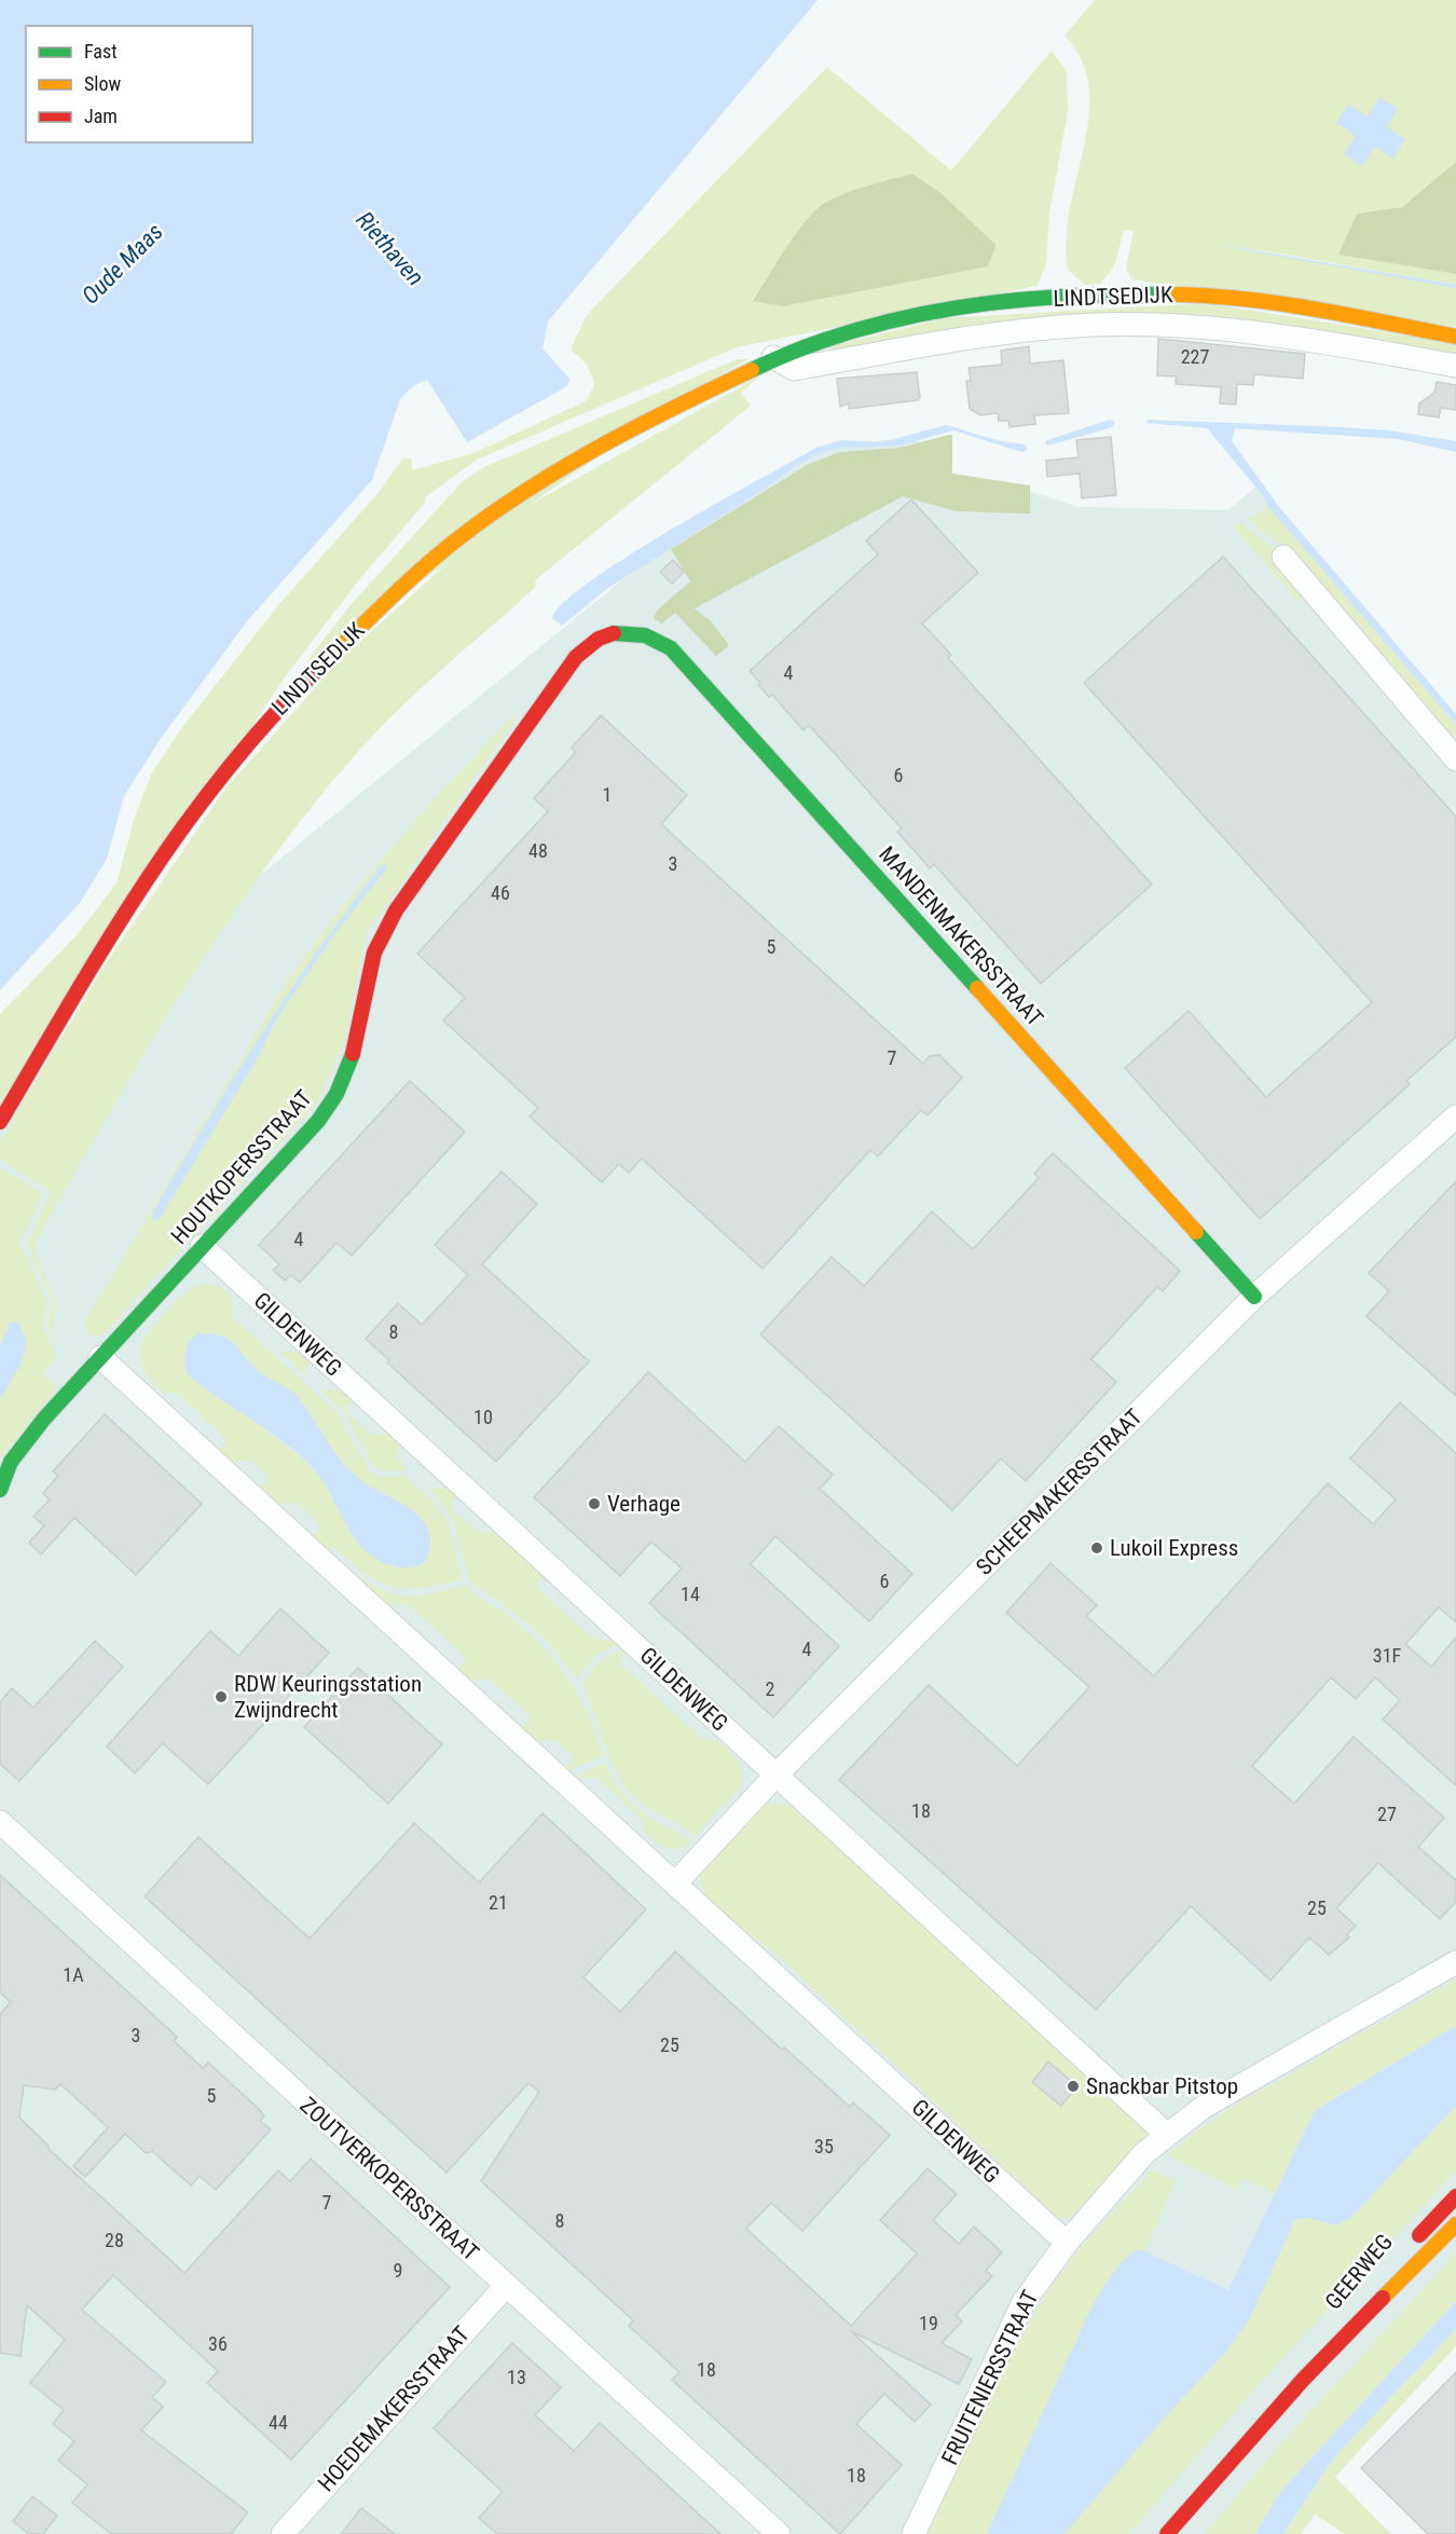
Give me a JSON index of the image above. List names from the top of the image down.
{
  "streets": {
    "street": [
      "LINDTSEDIJK",
      "MANDENMAKERSSTRAAT",
      "HOUTKOPERSSTRAAT",
      "GILDENWEG",
      "SCHEEPMAKERSSTRAAT",
      "ZOUTVERKOPERSSTRAAT",
      "GEERWEG",
      "FRUITENIERSSTRAAT",
      "HOEDEMAKERSSTRAAT"
    ]
  },
  "crossings": [
    ["MANDENMAKERSSTRAAT", "HOUTKOPERSSTRAAT"],
    ["MANDENMAKERSSTRAAT", "SCHEEPMAKERSSTRAAT"],
    ["HOUTKOPERSSTRAAT", "GILDENWEG"],
    ["GILDENWEG", "SCHEEPMAKERSSTRAAT"],
    ["GILDENWEG", "FRUITENIERSSTRAAT"],
    ["ZOUTVERKOPERSSTRAAT", "HOEDEMAKERSSTRAAT"]
  ],
  "water": ["Riethaven", "Oude Maas"],
  "places": [
    "Verhage",
    "Lukoil Express",
    "RDW Keuringsstation Zwijndrecht",
    "Snackbar Pitstop"
  ],
  "house_numbers": [
    "227",
    "4",
    "6",
    "1",
    "48",
    "3",
    "46",
    "5",
    "7",
    "4",
    "8",
    "10",
    "6",
    "14",
    "4",
    "31F",
    "2",
    "18",
    "27",
    "21",
    "25",
    "1A",
    "3",
    "25",
    "5",
    "35",
    "7",
    "8",
    "28",
    "9",
    "19",
    "36",
    "18",
    "13",
    "44",
    "18"
  ],
  "legend": ["Fast", "Slow", "Jam"]
}
